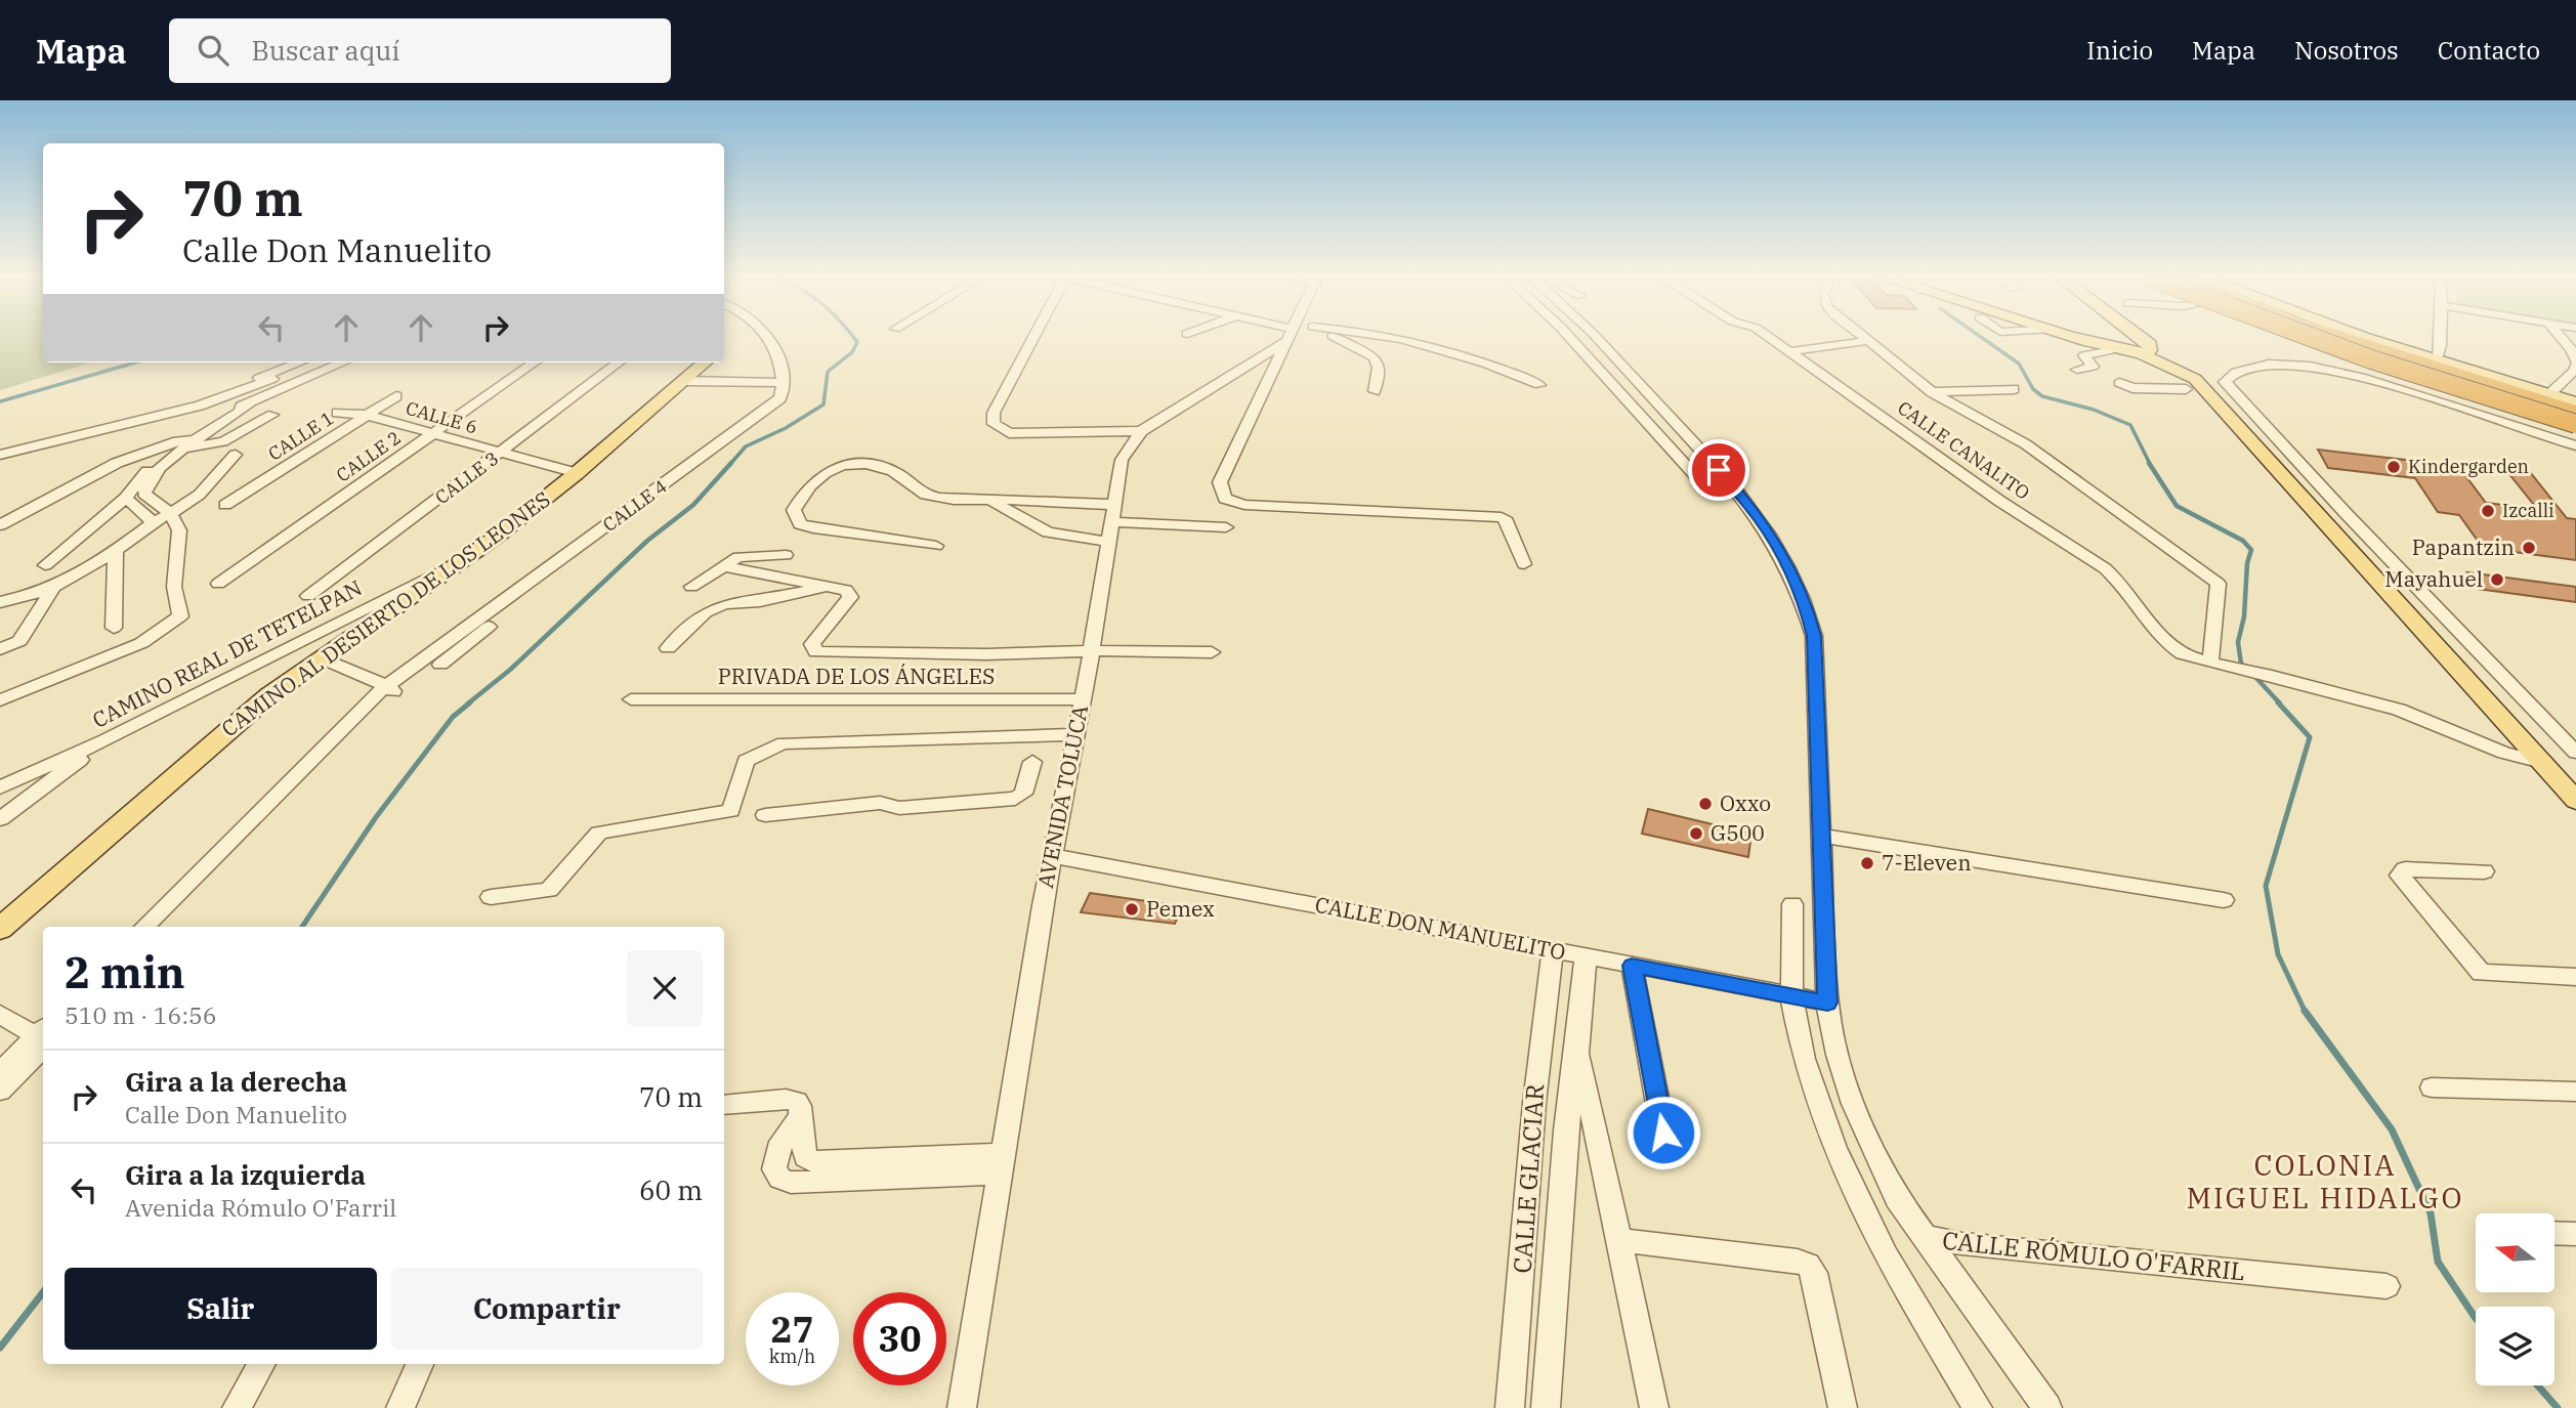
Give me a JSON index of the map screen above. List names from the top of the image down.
{
  "streets": {
    "main road": ["CAMINO AL DESIERTO DE LOS LEONES"],
    "street": [
      "CALLE 6",
      "CALLE 1",
      "CALLE CANALITO",
      "CALLE 2",
      "CALLE 3",
      "CALLE 4",
      "CAMINO REAL DE TETELPAN",
      "PRIVADA DE LOS ÁNGELES",
      "AVENIDA TOLUCA",
      "CALLE DON MANUELITO",
      "CALLE GLACIAR",
      "CALLE RÓMULO O'FARRIL"
    ]
  },
  "crossings": [
    ["CALLE 6", "CALLE 1"],
    ["CALLE 6", "CALLE 2"],
    ["CALLE 6", "CALLE 3"],
    ["CALLE 6", "CAMINO AL DESIERTO DE LOS LEONES"],
    ["CAMINO AL DESIERTO DE LOS LEONES", "CAMINO REAL DE TETELPAN"],
    ["PRIVADA DE LOS ÁNGELES", "AVENIDA TOLUCA"],
    ["AVENIDA TOLUCA", "CALLE DON MANUELITO"],
    ["CALLE DON MANUELITO", "CALLE GLACIAR"]
  ],
  "districts": ["COLONIA MIGUEL HIDALGO"],
  "places": [
    "Kindergarden",
    "Izcalli",
    "Papantzin",
    "Mayahuel",
    "Oxxo",
    "G500",
    "7-Eleven",
    "Pemex"
  ],
  "north": "left",
  "page": {
    "header": "Mapa",
    "search": "Buscar aquí",
    "nav": [
      "Inicio",
      "Mapa",
      "Nosotros",
      "Contacto"
    ],
    "turn": ["70 m", "Calle Don Manuelito"],
    "heading": ["2 min", "510 m · 16:56"],
    "list": [
      {
        "name": "Gira a la derecha",
        "note": "Calle Don Manuelito",
        "value": "70 m"
      },
      {
        "name": "Gira a la izquierda",
        "note": "Avenida Rómulo O'Farril",
        "value": "60 m"
      }
    ],
    "buttons": ["Salir", "Compartir"],
    "speed": "27 km/h",
    "limit": "30"
  }
}
